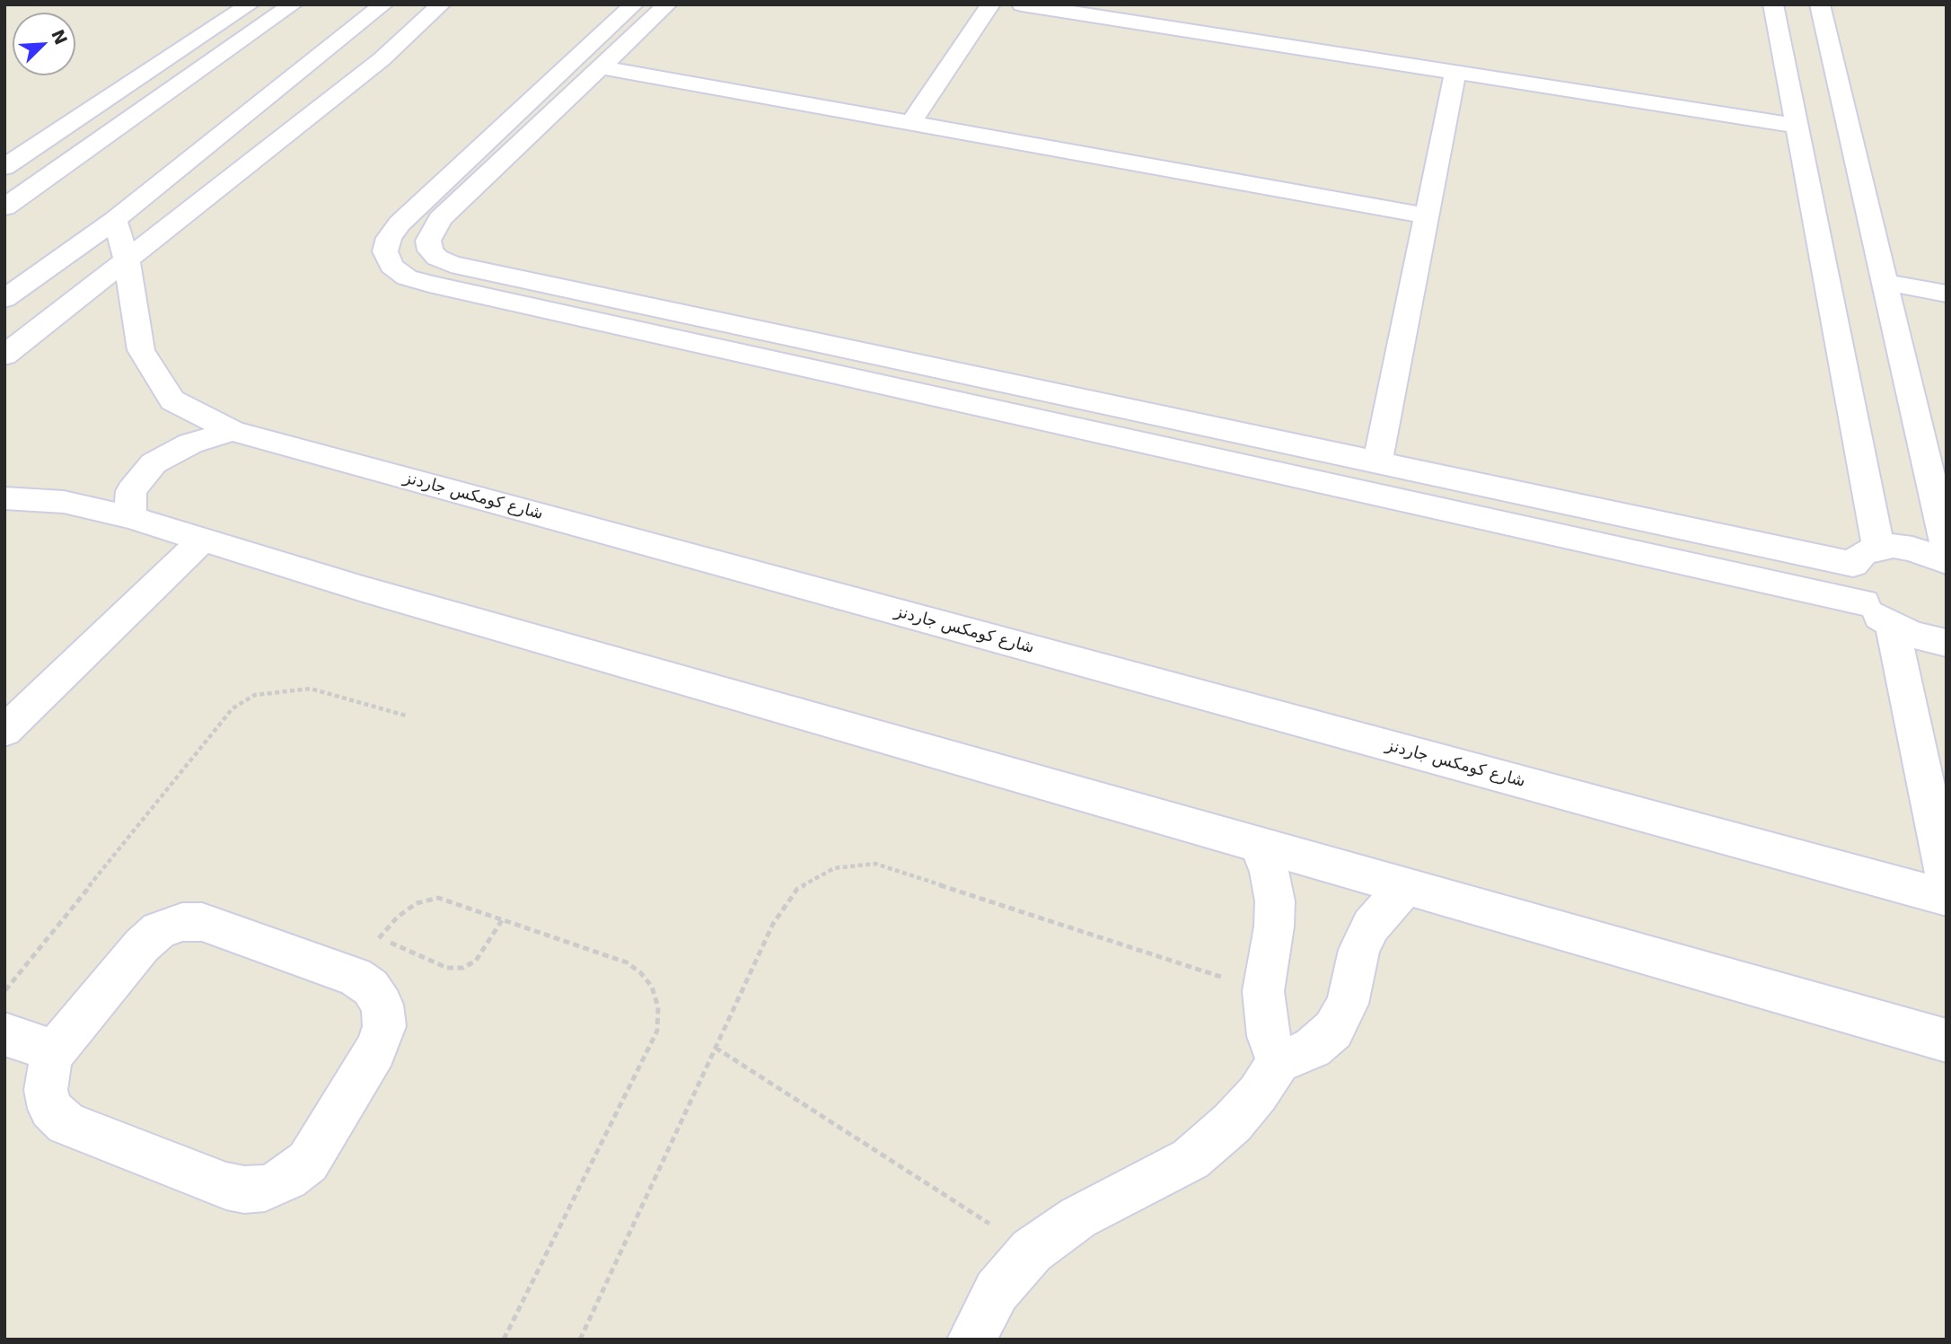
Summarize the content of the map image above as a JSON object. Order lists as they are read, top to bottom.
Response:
{
  "streets": {
    "street": ["شارع كومكس جاردنز"]
  },
  "north": "top right"
}
